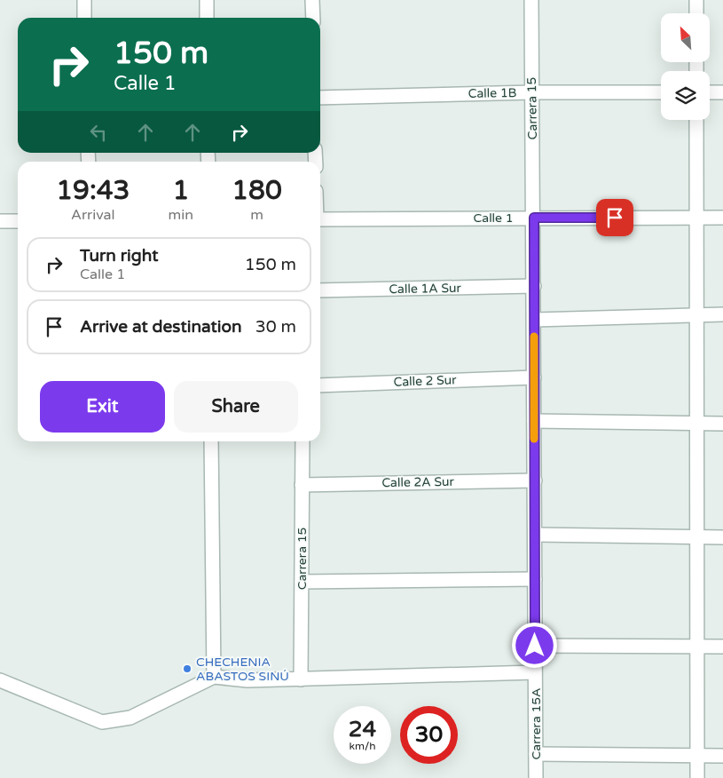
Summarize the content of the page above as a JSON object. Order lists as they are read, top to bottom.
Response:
{
  "streets": {
    "street": [
      "Calle 1B",
      "Carrera 15",
      "Calle 1",
      "Calle 1A Sur",
      "Calle 2 Sur",
      "Calle 2A Sur",
      "Carrera 15A"
    ]
  },
  "crossings": [
    ["Calle 1B", "Carrera 15"],
    ["Carrera 15", "Calle 1"],
    ["Carrera 15", "Calle 2A Sur"],
    ["Carrera 15", "Carrera 15A"],
    ["Calle 1", "Carrera 15A"],
    ["Calle 1A Sur", "Carrera 15A"],
    ["Calle 2 Sur", "Carrera 15A"],
    ["Calle 2A Sur", "Carrera 15A"]
  ],
  "places": ["CHECHENIA ABASTOS SINÚ"],
  "north": "top left",
  "page": {
    "turn": ["150 m", "Calle 1"],
    "eta": [
      "19:43",
      "Arrival",
      "1",
      "min",
      "180",
      "m"
    ],
    "list": [
      {
        "name": "Turn right",
        "note": "Calle 1",
        "value": "150 m"
      },
      {
        "name": "Arrive at destination",
        "value": "30 m"
      }
    ],
    "buttons": ["Exit", "Share"],
    "speed": "24 km/h",
    "limit": "30"
  }
}
